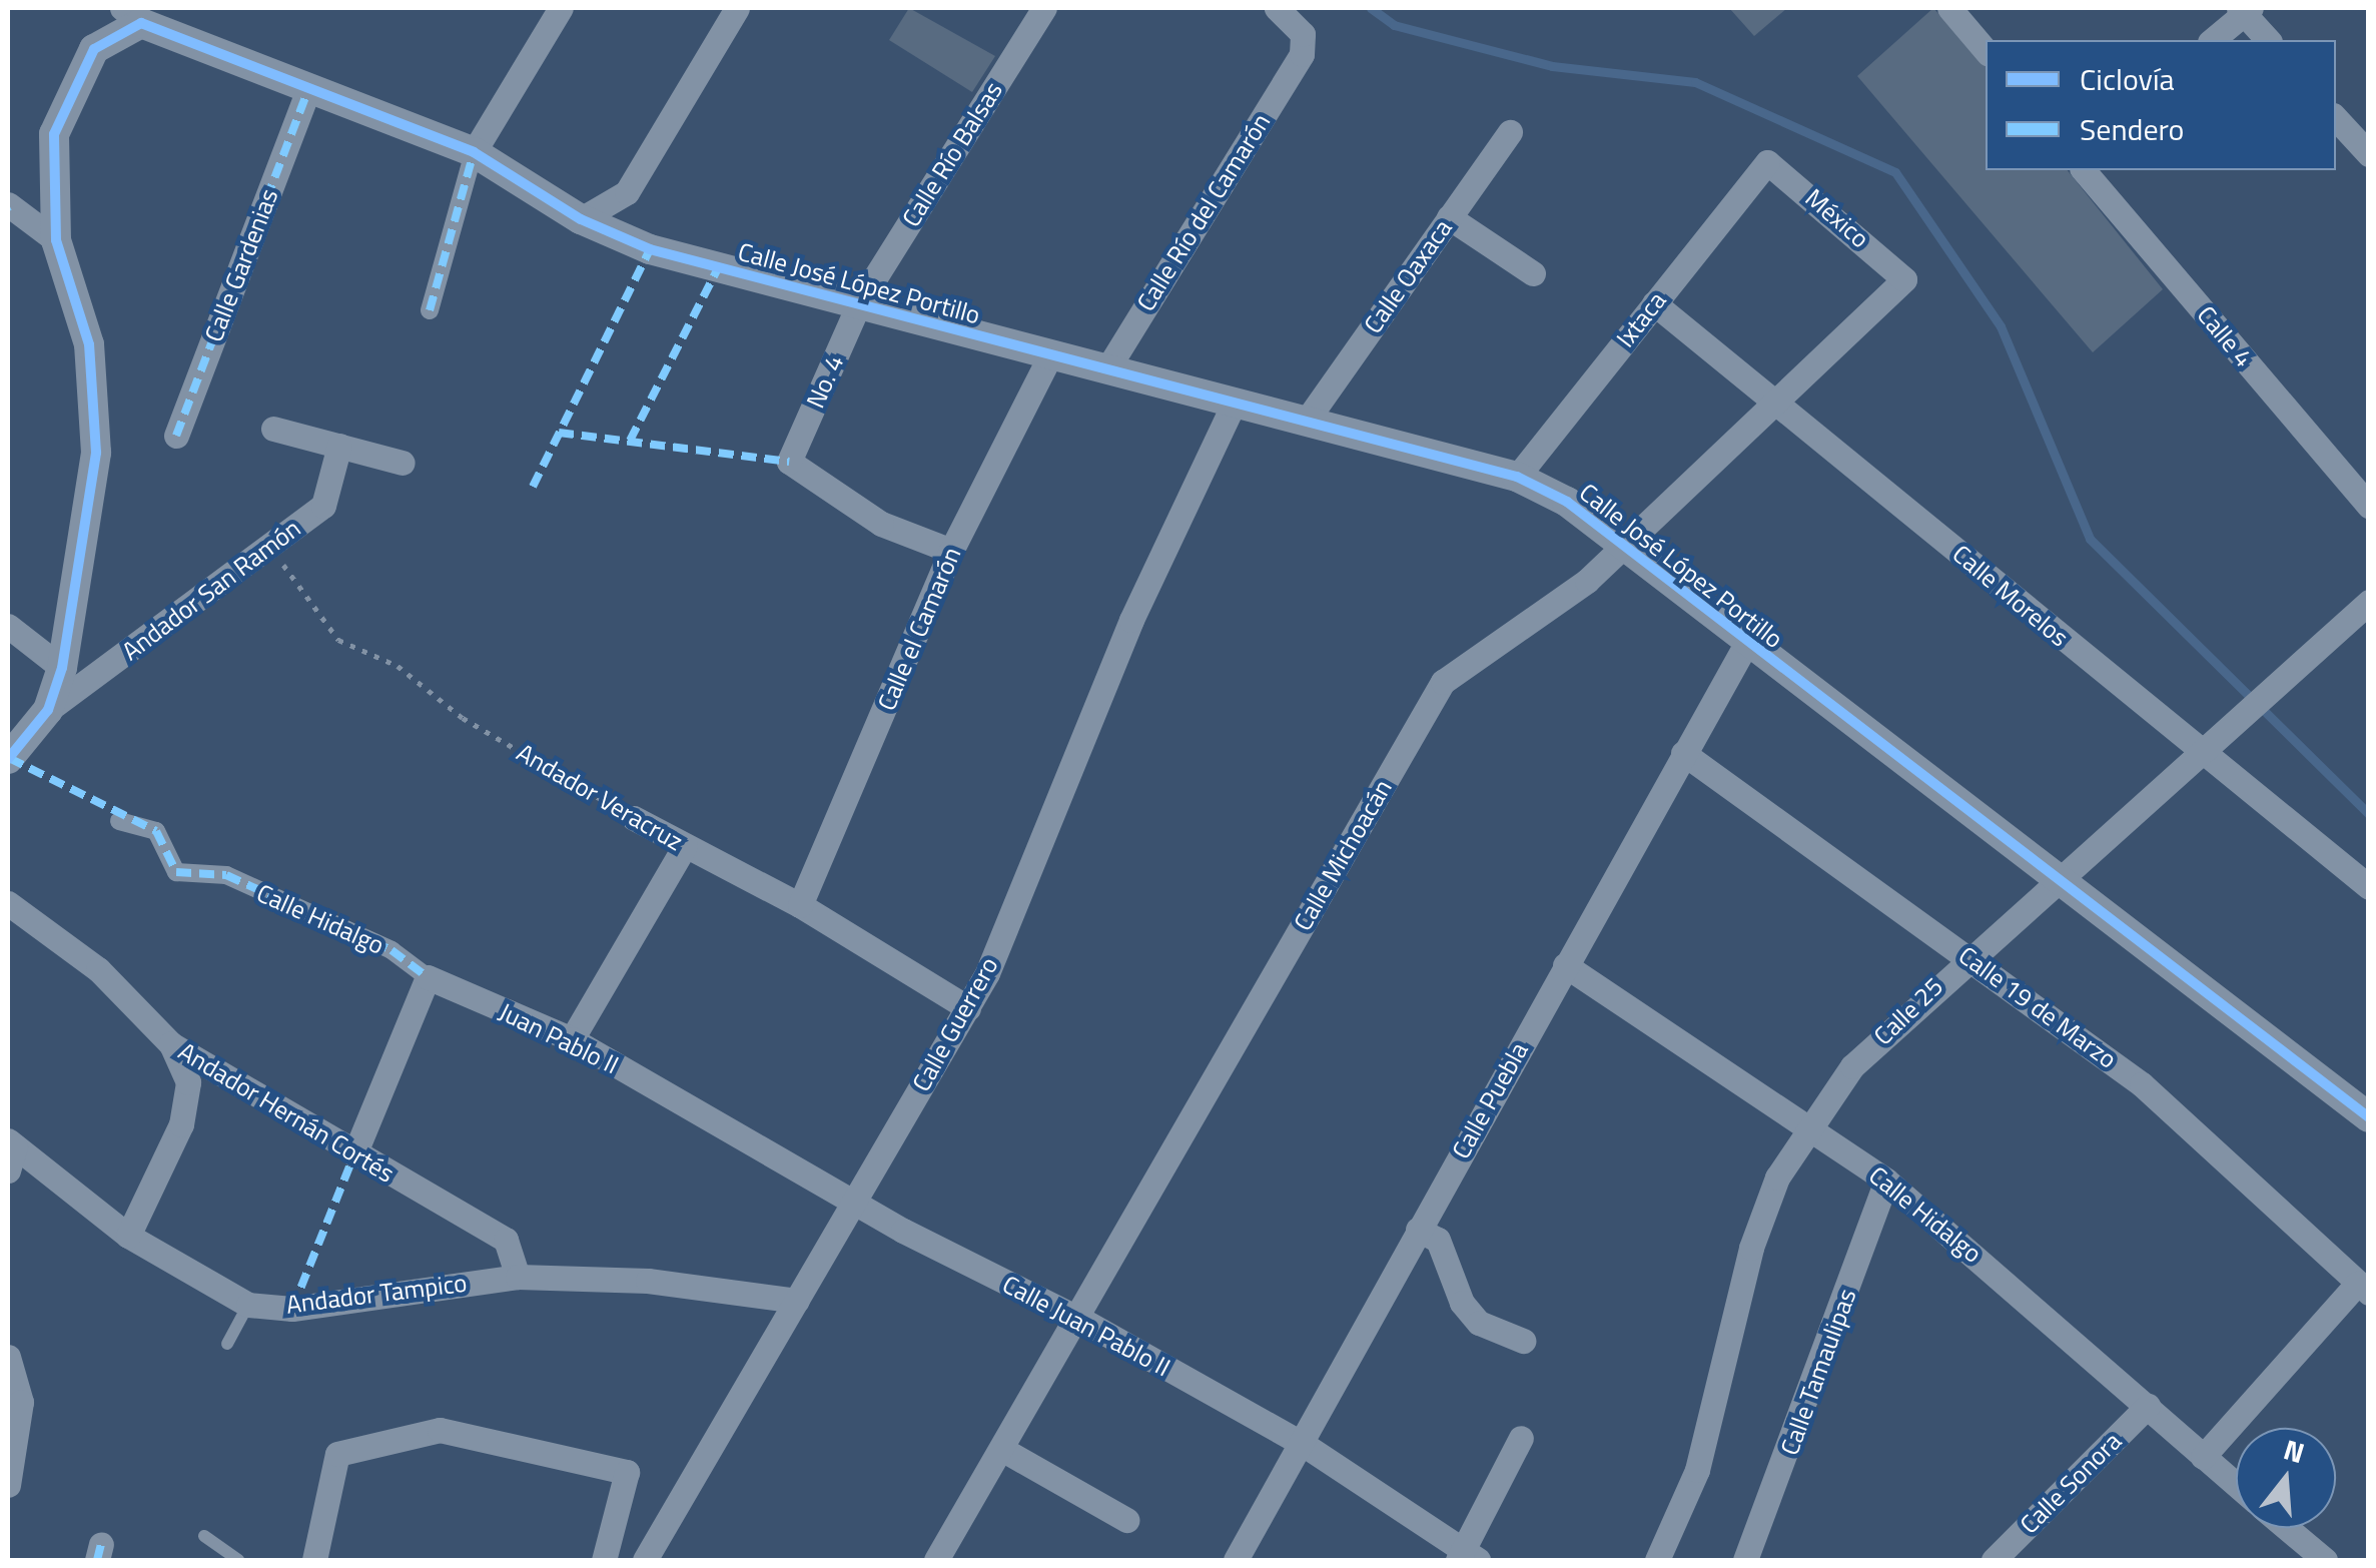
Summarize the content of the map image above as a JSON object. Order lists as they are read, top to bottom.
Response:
{
  "streets": {
    "street": [
      "Calle Río Balsas",
      "Calle Río del Camarón",
      "México",
      "Calle Gardenias",
      "Calle Oaxaca",
      "Calle José López Portillo",
      "Ixtaca",
      "Calle 4",
      "No. 4",
      "Andador San Ramón",
      "Calle Morelos",
      "Calle el Camarón",
      "Andador Veracruz",
      "Calle Michoacán",
      "Calle Hidalgo",
      "Calle 19 de Marzo",
      "Calle 25",
      "Calle Guerrero",
      "Juan Pablo II",
      "Calle Puebla",
      "Andador Hernán Cortés",
      "Andador Tampico",
      "Calle Juan Pablo II",
      "Calle Tamaulipas",
      "Calle Sonora"
    ]
  },
  "crossings": [
    ["Calle Río Balsas", "Calle José López Portillo"],
    ["Calle Río Balsas", "No. 4"],
    ["Calle Río del Camarón", "Calle José López Portillo"],
    ["México", "Ixtaca"],
    ["México", "Calle Michoacán"],
    ["Calle Gardenias", "Calle José López Portillo"],
    ["Calle Oaxaca", "Calle José López Portillo"],
    ["Calle José López Portillo", "Ixtaca"],
    ["Calle José López Portillo", "No. 4"],
    ["Calle José López Portillo", "Andador San Ramón"],
    ["Calle José López Portillo", "Calle el Camarón"],
    ["Calle José López Portillo", "Calle Michoacán"],
    ["Calle José López Portillo", "Calle 25"],
    ["Calle José López Portillo", "Calle Guerrero"],
    ["Calle José López Portillo", "Calle Puebla"],
    ["Ixtaca", "Calle Morelos"],
    ["No. 4", "Calle el Camarón"],
    ["Andador San Ramón", "Andador Veracruz"],
    ["Calle Morelos", "Calle Michoacán"],
    ["Calle Morelos", "Calle 25"],
    ["Calle el Camarón", "Andador Veracruz"],
    ["Andador Veracruz", "Calle Guerrero"],
    ["Calle Michoacán", "Calle Juan Pablo II"],
    ["Calle Hidalgo", "Calle 25"],
    ["Calle Hidalgo", "Juan Pablo II"],
    ["Calle Hidalgo", "Calle Puebla"],
    ["Calle Hidalgo", "Calle Tamaulipas"],
    ["Calle Hidalgo", "Calle Sonora"],
    ["Calle 19 de Marzo", "Calle 25"],
    ["Calle 19 de Marzo", "Calle Puebla"],
    ["Calle Guerrero", "Andador Tampico"],
    ["Calle Guerrero", "Calle Juan Pablo II"],
    ["Juan Pablo II", "Calle Juan Pablo II"],
    ["Calle Puebla", "Calle Juan Pablo II"],
    ["Andador Hernán Cortés", "Andador Tampico"]
  ],
  "legend": ["Ciclovía", "Sendero"],
  "north": "top"
}
